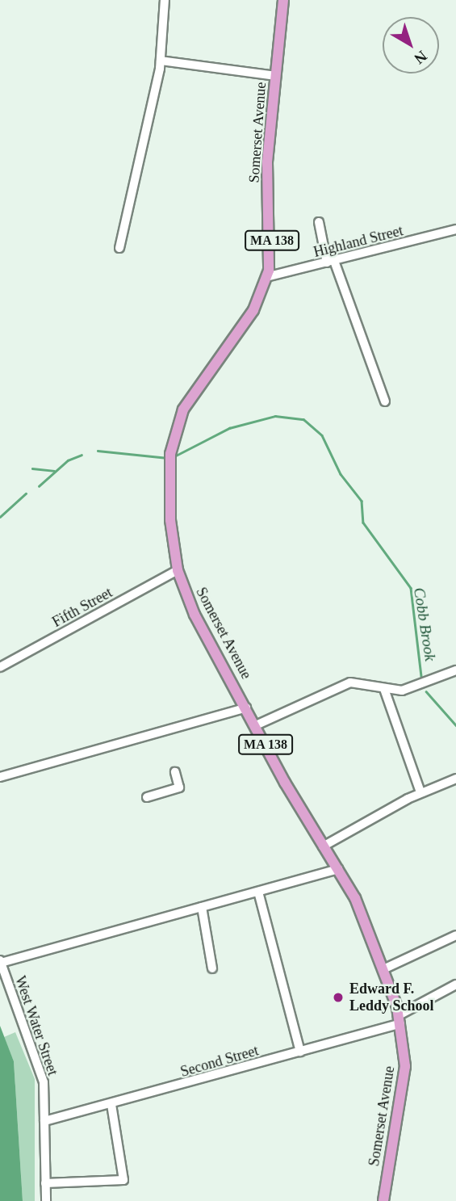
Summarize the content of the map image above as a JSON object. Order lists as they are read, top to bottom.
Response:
{
  "streets": {
    "main road": ["Somerset Avenue", "MA 138"],
    "street": [
      "Highland Street",
      "Fifth Street",
      "West Water Street",
      "Second Street"
    ]
  },
  "crossings": [
    ["Somerset Avenue", "Highland Street"],
    ["Somerset Avenue", "Fifth Street"],
    ["Somerset Avenue", "Second Street"],
    ["West Water Street", "Second Street"]
  ],
  "water": ["Cobb Brook"],
  "places": ["Edward F. Leddy School"],
  "north": "bottom right"
}
